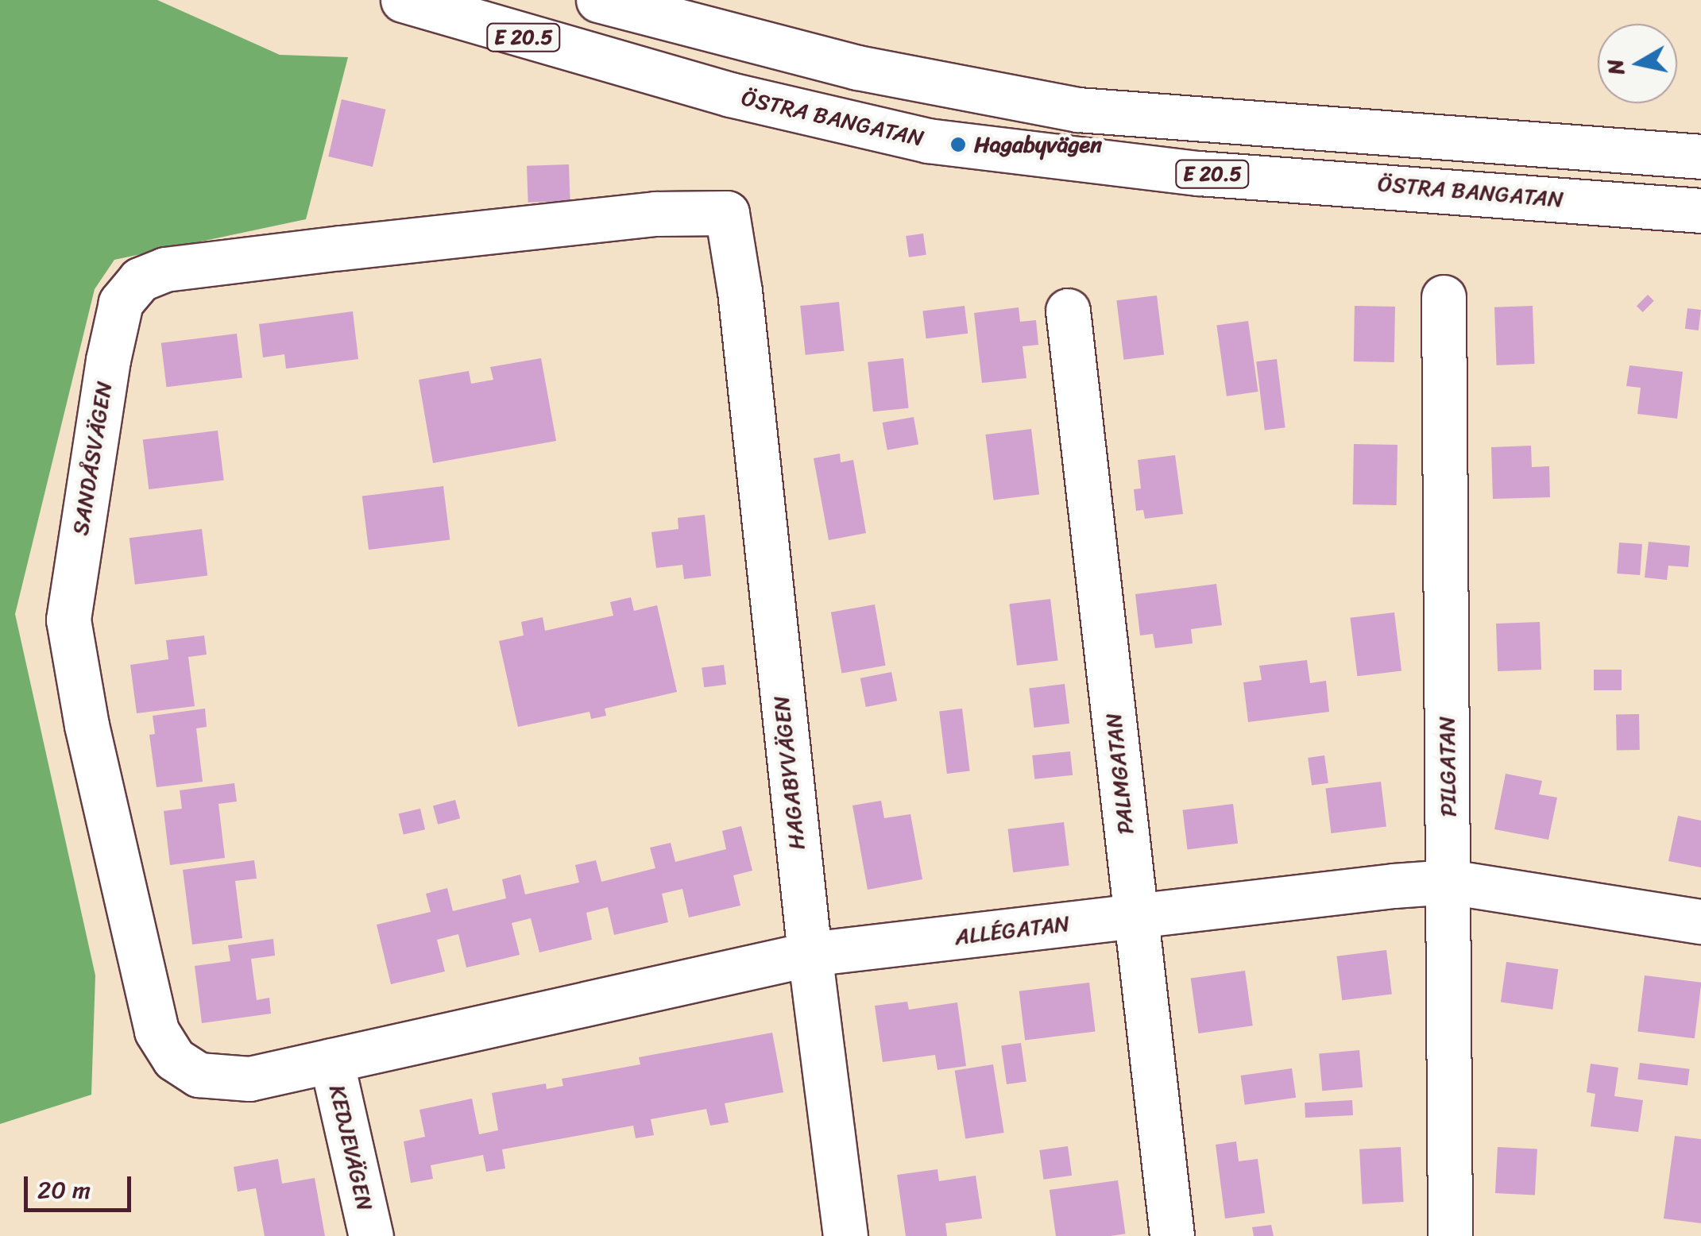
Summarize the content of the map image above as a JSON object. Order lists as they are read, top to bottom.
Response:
{
  "streets": {
    "street": [
      "E 20.5",
      "ÖSTRA BANGATAN",
      "SANDÅSVÄGEN",
      "PILGATAN",
      "HAGABYVÄGEN",
      "PALMGATAN",
      "ALLÉGATAN",
      "KEDJEVÄGEN"
    ]
  },
  "crossings": [
    ["SANDÅSVÄGEN", "HAGABYVÄGEN"],
    ["SANDÅSVÄGEN", "ALLÉGATAN"],
    ["SANDÅSVÄGEN", "KEDJEVÄGEN"],
    ["PILGATAN", "ALLÉGATAN"],
    ["HAGABYVÄGEN", "ALLÉGATAN"],
    ["PALMGATAN", "ALLÉGATAN"],
    ["ALLÉGATAN", "KEDJEVÄGEN"]
  ],
  "places": ["Hagabyvägen"],
  "scale_bar": "20 m",
  "north": "left"
}
